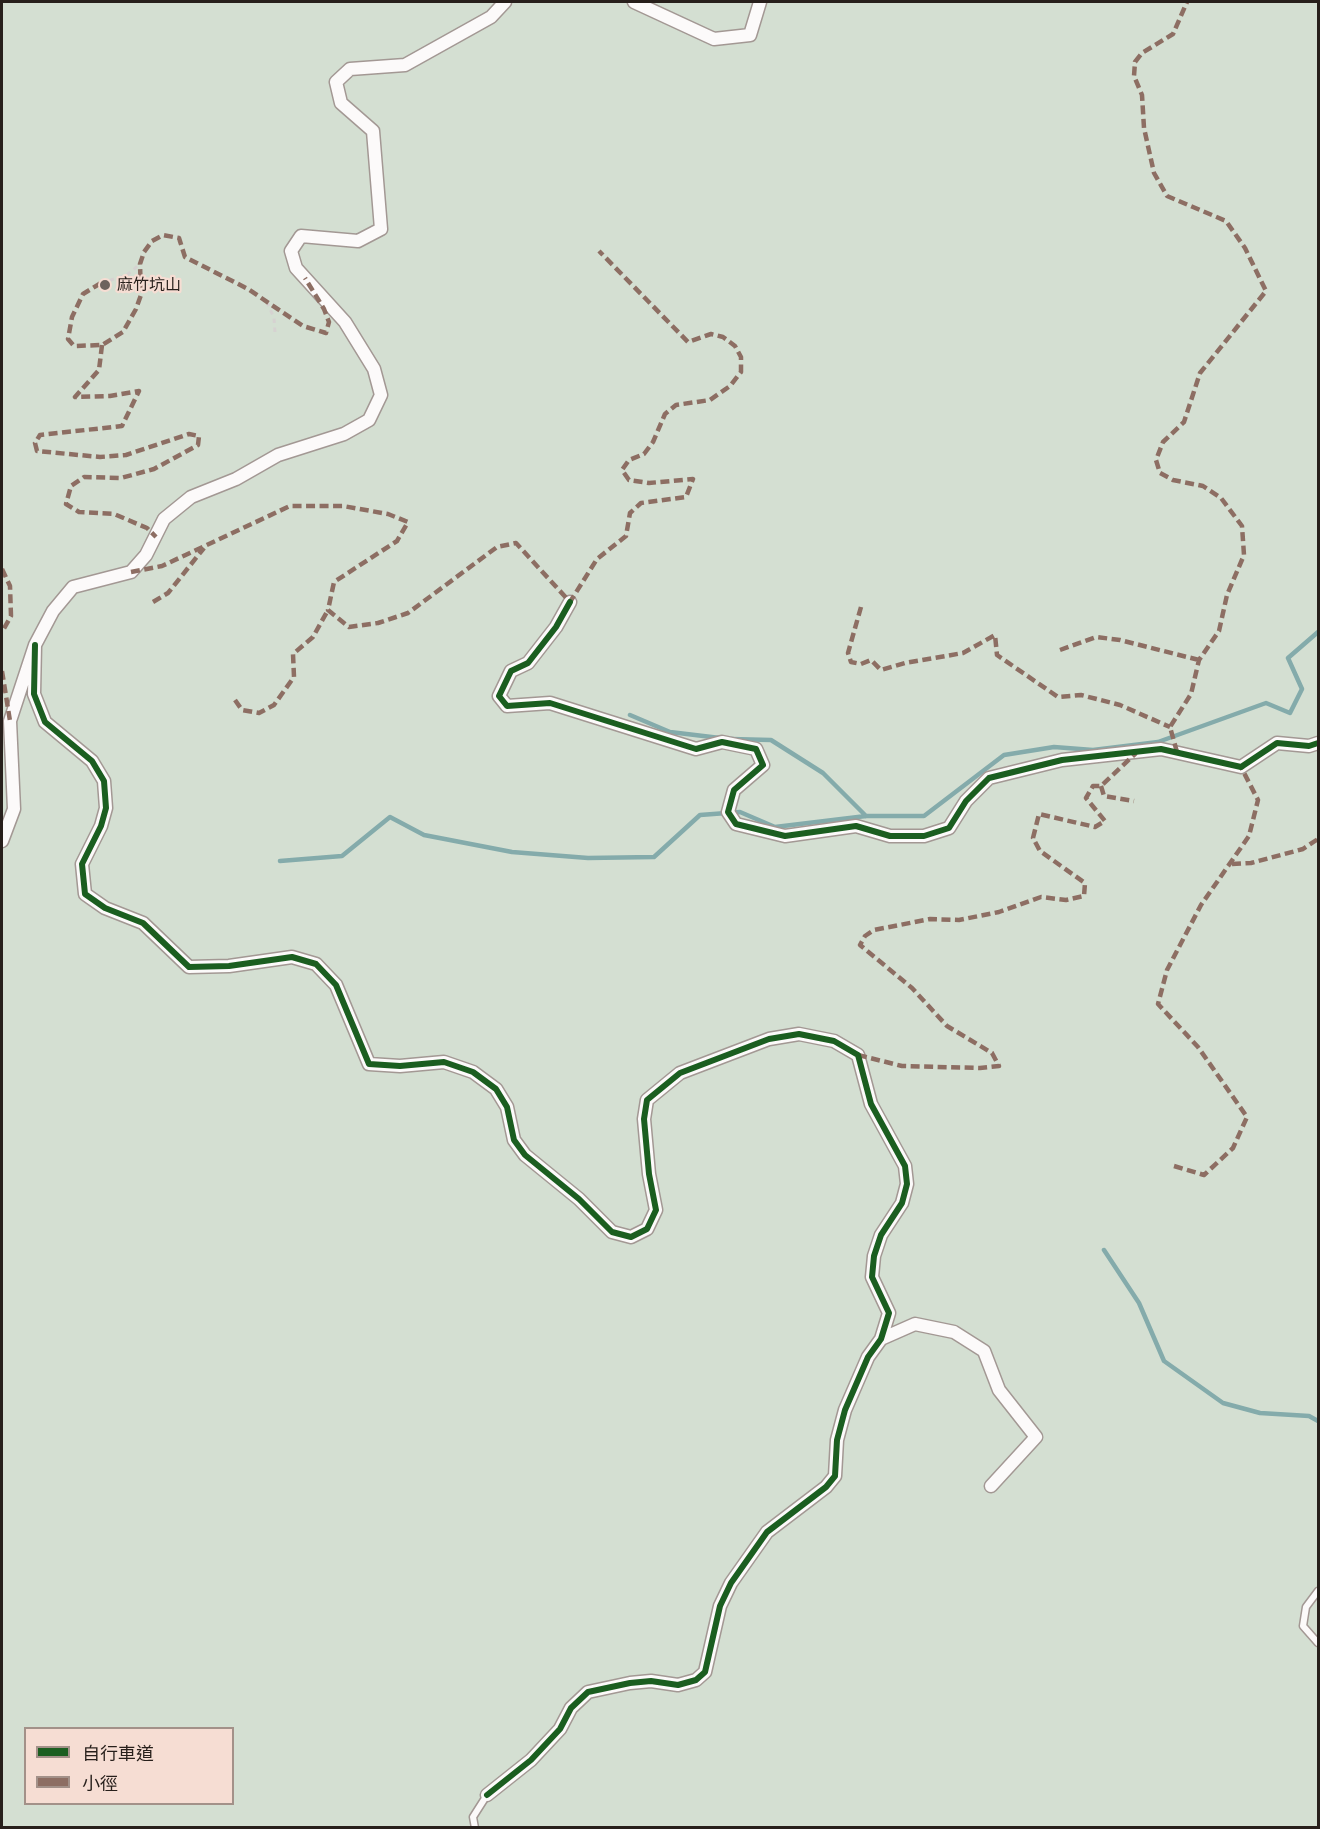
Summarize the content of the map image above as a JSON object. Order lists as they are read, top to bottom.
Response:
{
  "places": ["麻竹坑山"],
  "legend": ["自行車道", "小徑"]
}
